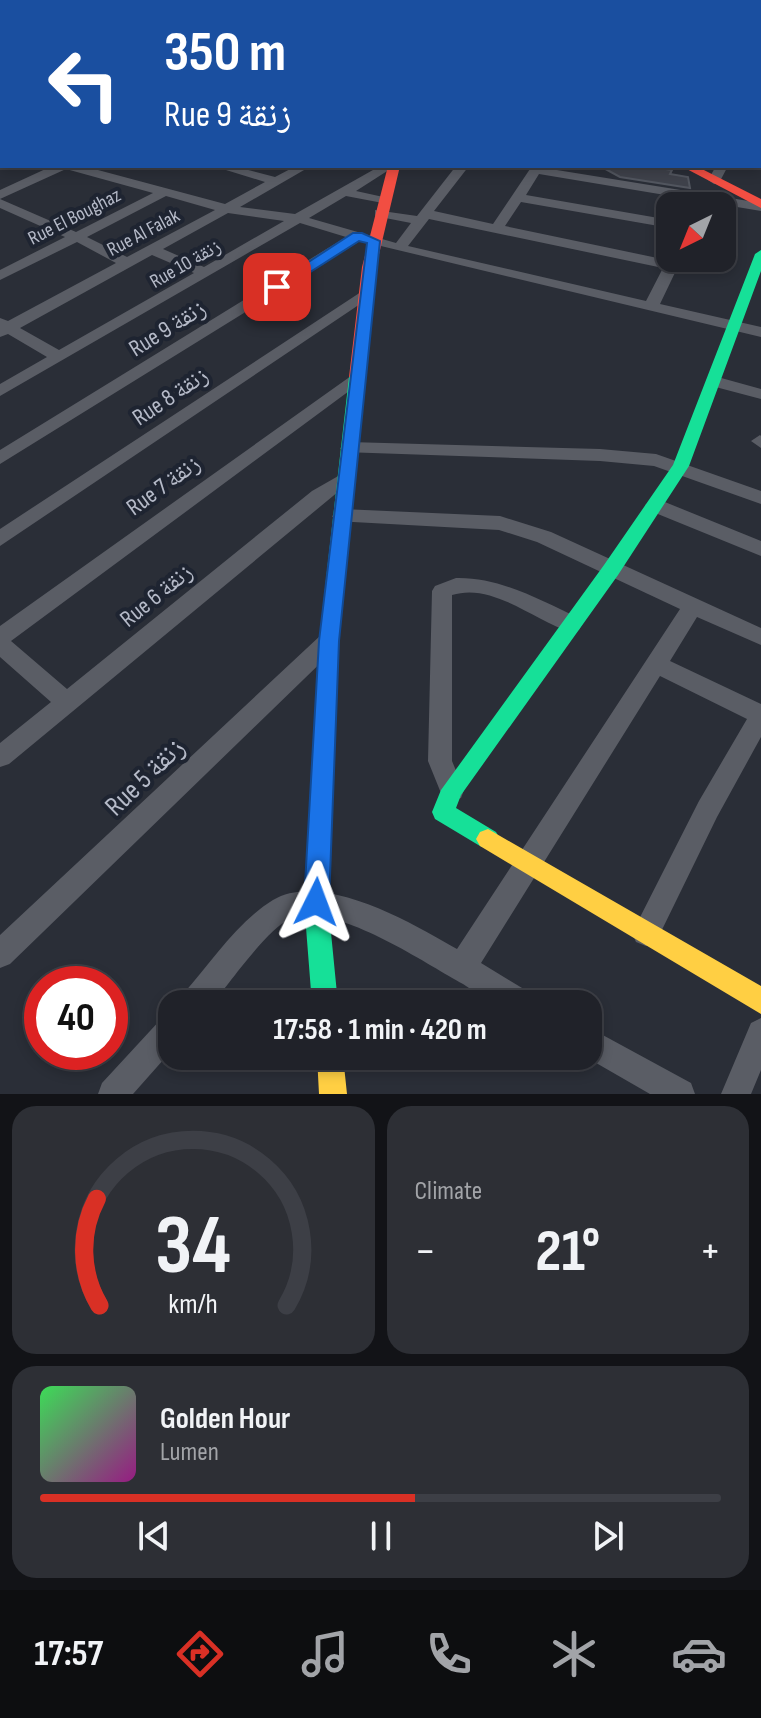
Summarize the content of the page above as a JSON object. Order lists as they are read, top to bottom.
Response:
{
  "streets": {
    "street": [
      "Rue El Boughaz",
      "Rue Al Falak",
      "Rue 10 زنقة",
      "Rue 9 زنقة",
      "Rue 8 زنقة",
      "Rue 7 زنقة",
      "Rue 6 زنقة",
      "Rue 5 زنقة"
    ]
  },
  "north": "bottom left",
  "page": {
    "turn": ["350 m", "Rue 9 زنقة"],
    "limit": "40",
    "trip": "17:58 · 1 min · 420 m",
    "tile": "Climate",
    "heat": ["−", "21°", "+"],
    "song": ["Golden Hour", "Lumen"],
    "tabs": "17:57",
    "gauge": ["34", "km/h"]
  }
}
